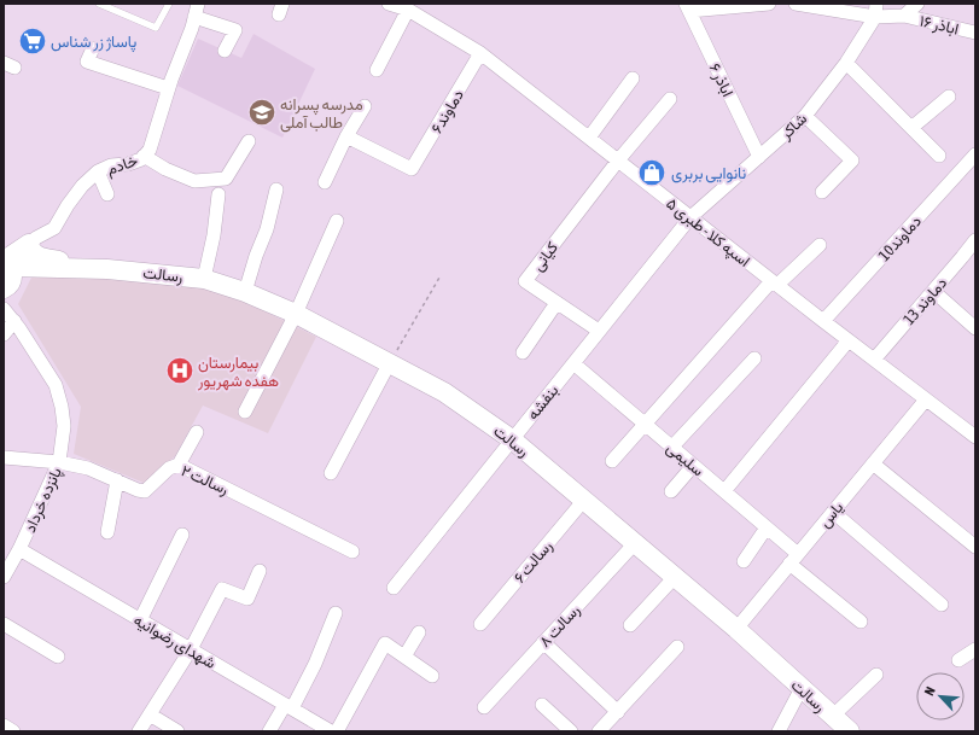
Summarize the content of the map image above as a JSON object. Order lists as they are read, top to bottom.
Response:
{
  "streets": {
    "main road": ["خادم", "رسالت"],
    "street": [
      "اباذر ۱۶",
      "اباذر ۶",
      "دماوند۶",
      "شاکر",
      "اسپه کلا - طبری ۵",
      "دماوند10",
      "کیانی",
      "دماوند 13",
      "بنفشه",
      "سلیمی",
      "رسالت ۲",
      "پانزده خرداد",
      "یاس",
      "رسالت ۶",
      "رسالت ۸",
      "شهدای رضوانیه"
    ]
  },
  "crossings": [
    ["اباذر ۱۶", "شاکر"],
    ["اباذر ۶", "شاکر"],
    ["دماوند۶", "اسپه کلا - طبری ۵"],
    ["شاکر", "اسپه کلا - طبری ۵"],
    ["شاکر", "بنفشه"],
    ["خادم", "رسالت"],
    ["اسپه کلا - طبری ۵", "دماوند10"],
    ["اسپه کلا - طبری ۵", "کیانی"],
    ["اسپه کلا - طبری ۵", "دماوند 13"],
    ["اسپه کلا - طبری ۵", "بنفشه"],
    ["اسپه کلا - طبری ۵", "یاس"],
    ["کیانی", "بنفشه"],
    ["رسالت", "بنفشه"],
    ["رسالت", "یاس"],
    ["رسالت", "رسالت ۶"],
    ["رسالت", "رسالت ۸"],
    ["بنفشه", "سلیمی"],
    ["سلیمی", "یاس"],
    ["رسالت ۲", "پانزده خرداد"],
    ["پانزده خرداد", "شهدای رضوانیه"]
  ],
  "places": {
    "supermarket": ["پاساژ زر شناس"],
    "school or university": ["مدرسه پسرانه طالب آملی"],
    "shop": ["نانوایی بربری"],
    "hospital": ["بیمارستان هفده شهریور"]
  },
  "north": "top left"
}
